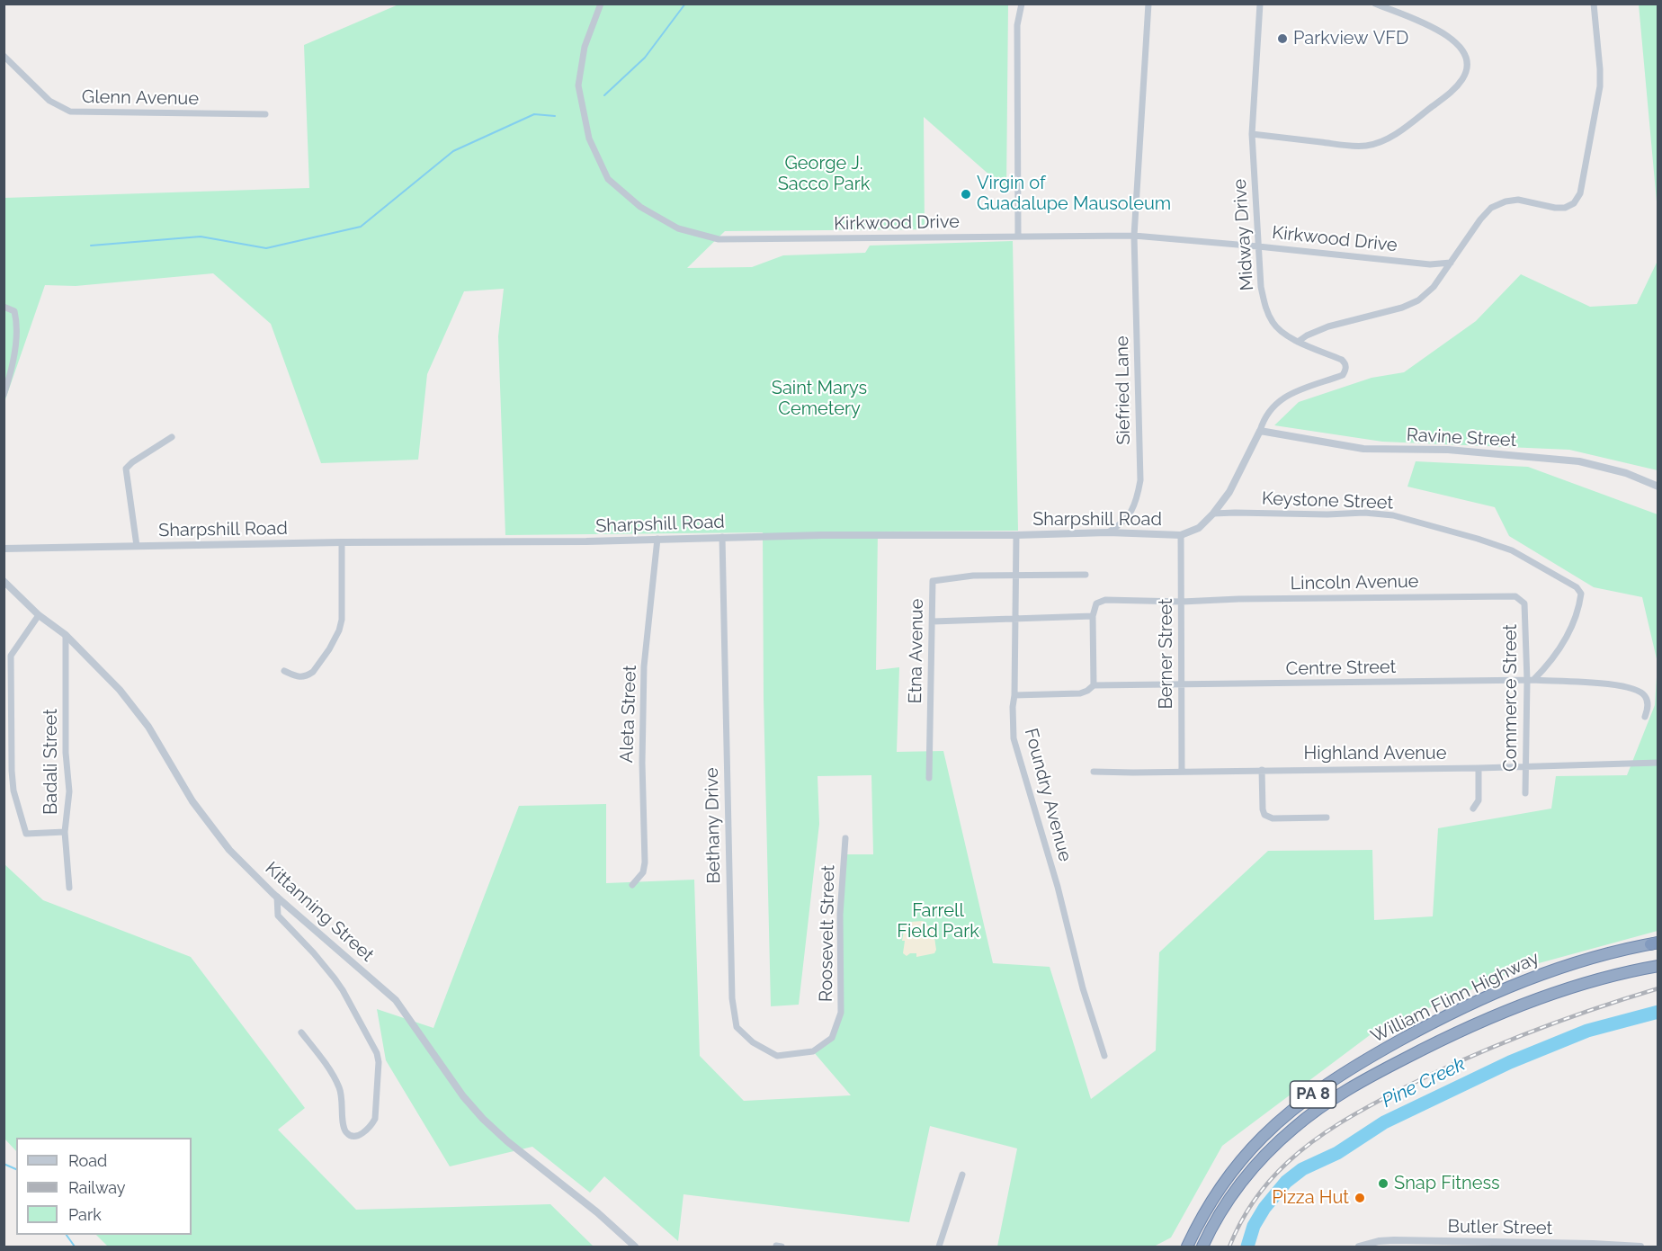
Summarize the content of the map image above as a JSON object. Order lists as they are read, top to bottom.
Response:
{
  "streets": {
    "highway": ["William Flinn Highway", "PA 8"],
    "street": [
      "Glenn Avenue",
      "Kirkwood Drive",
      "Midway Drive",
      "Siefried Lane",
      "Ravine Street",
      "Keystone Street",
      "Sharpshill Road",
      "Lincoln Avenue",
      "Etna Avenue",
      "Berner Street",
      "Centre Street",
      "Commerce Street",
      "Aleta Street",
      "Highland Avenue",
      "Badali Street",
      "Foundry Avenue",
      "Bethany Drive",
      "Kittanning Street",
      "Roosevelt Street",
      "Butler Street"
    ]
  },
  "crossings": [
    ["Kirkwood Drive", "Midway Drive"],
    ["Kirkwood Drive", "Siefried Lane"],
    ["Midway Drive", "Ravine Street"],
    ["Midway Drive", "Sharpshill Road"],
    ["Siefried Lane", "Sharpshill Road"],
    ["Ravine Street", "Sharpshill Road"],
    ["Keystone Street", "Sharpshill Road"],
    ["Keystone Street", "Centre Street"],
    ["Keystone Street", "Commerce Street"],
    ["Sharpshill Road", "Berner Street"],
    ["Sharpshill Road", "Aleta Street"],
    ["Sharpshill Road", "Foundry Avenue"],
    ["Sharpshill Road", "Bethany Drive"],
    ["Lincoln Avenue", "Berner Street"],
    ["Lincoln Avenue", "Commerce Street"],
    ["Etna Avenue", "Foundry Avenue"],
    ["Berner Street", "Centre Street"],
    ["Berner Street", "Highland Avenue"],
    ["Centre Street", "Commerce Street"],
    ["Centre Street", "Foundry Avenue"],
    ["Commerce Street", "Highland Avenue"],
    ["Badali Street", "Kittanning Street"],
    ["Bethany Drive", "Roosevelt Street"]
  ],
  "water": ["Pine Creek"],
  "parks": ["George J. Sacco Park", "Saint Marys Cemetery", "Farrell Field Park"],
  "places": [
    "Parkview VFD",
    "Virgin of Guadalupe Mausoleum",
    "Snap Fitness",
    "Pizza Hut"
  ],
  "legend": ["Road", "Railway", "Park"]
}
